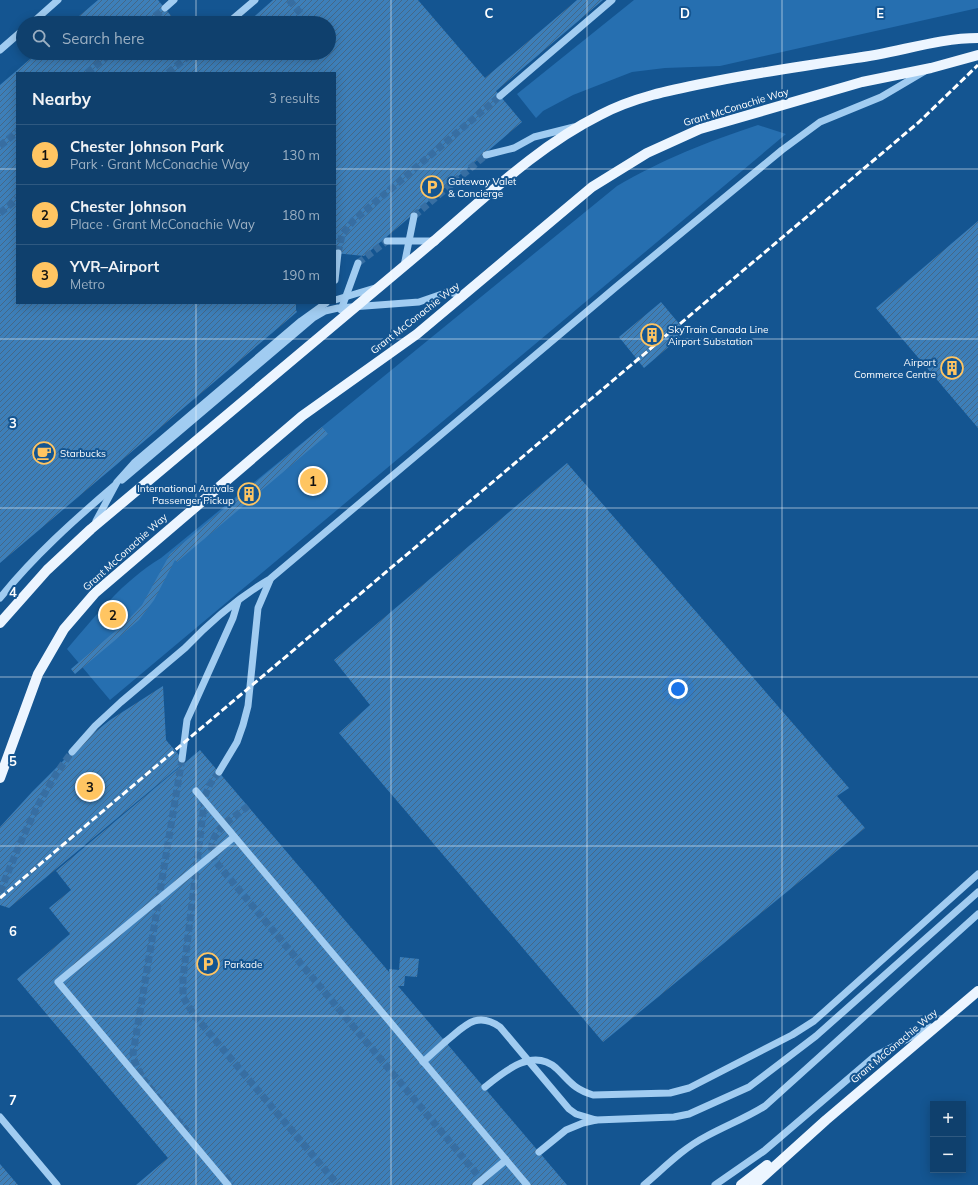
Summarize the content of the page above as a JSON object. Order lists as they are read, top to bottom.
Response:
{
  "streets": {
    "main road": ["Grant McConachie Way"]
  },
  "places": {
    "parking": ["Gateway Valet & Concierge", "Parkade"],
    "building": ["SkyTrain Canada Line Airport Substation", "Airport Commerce Centre", "International Arrivals Passenger Pickup"],
    "cafe": ["Starbucks"]
  },
  "page": {
    "search": "Search here",
    "heading": ["Nearby", "3 results"],
    "list": [
      {
        "mark": "1",
        "name": "Chester Johnson Park",
        "note": "Park · Grant McConachie Way",
        "value": "130 m"
      },
      {
        "mark": "2",
        "name": "Chester Johnson",
        "note": "Place · Grant McConachie Way",
        "value": "180 m"
      },
      {
        "mark": "3",
        "name": "YVR–Airport",
        "note": "Metro",
        "value": "190 m"
      }
    ],
    "pins": ["1", "2", "3"],
    "map_buttons": ["+", "−"]
  },
  "grid": {
    "columns": ["C", "D", "E"],
    "rows": [
      "3",
      "4",
      "5",
      "6",
      "7"
    ]
  }
}
